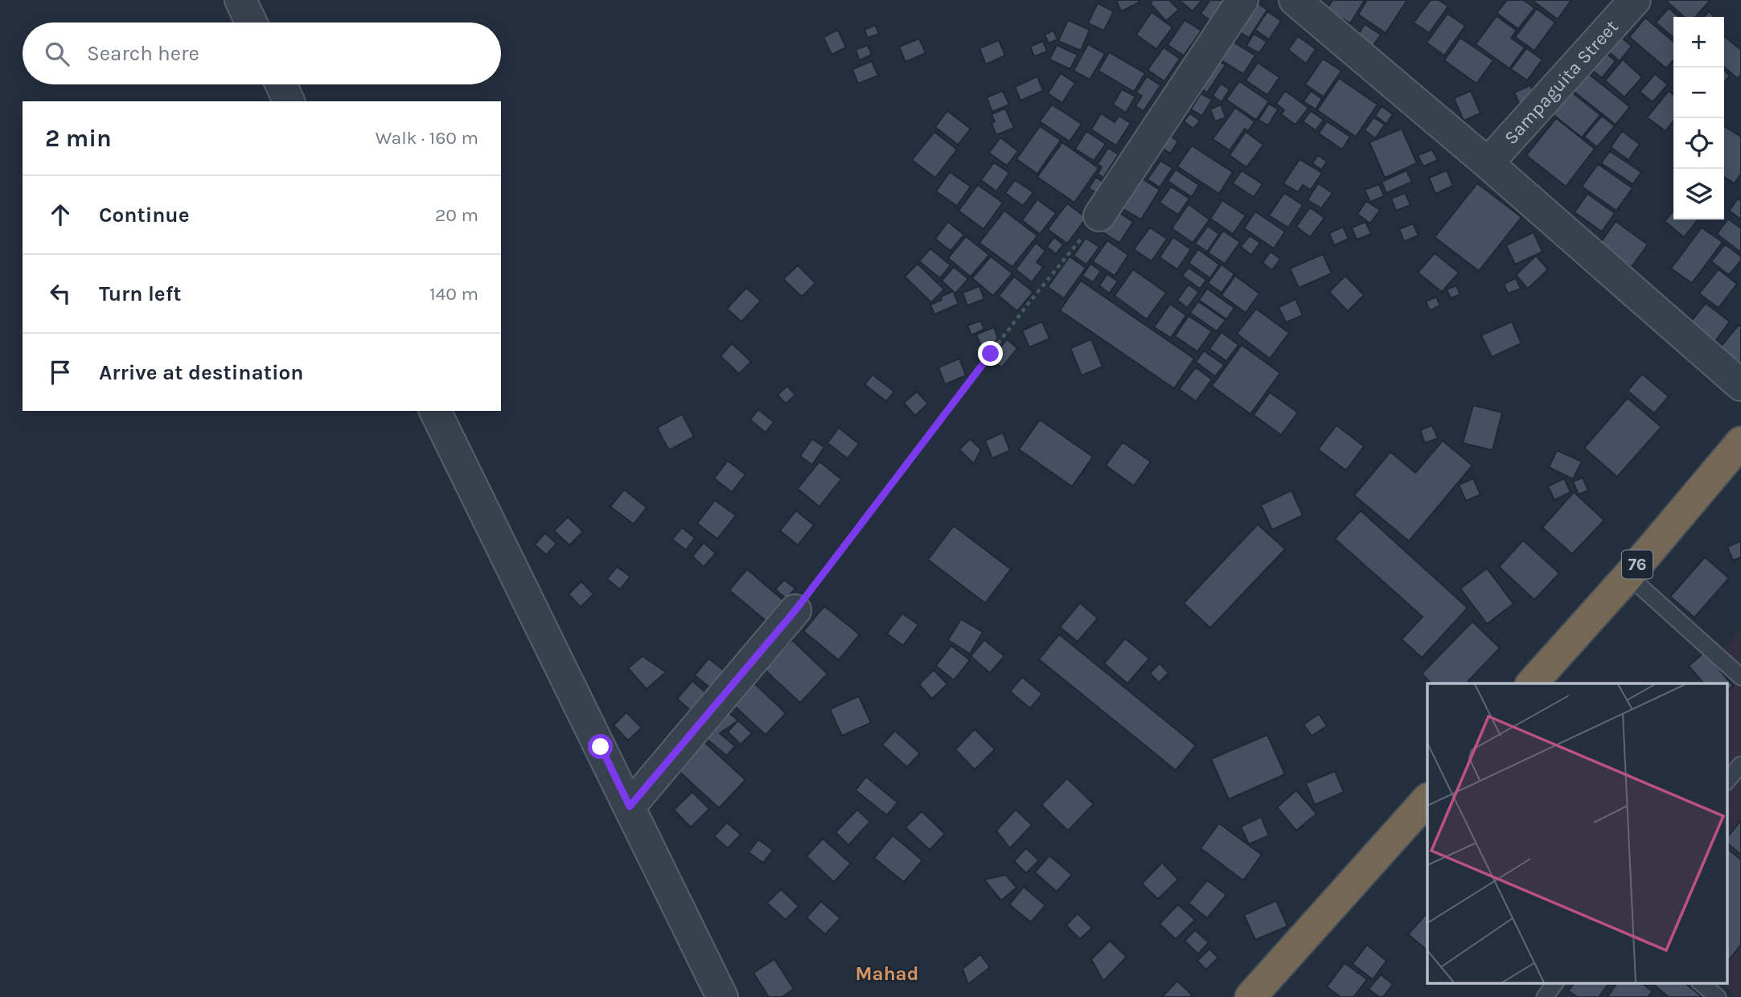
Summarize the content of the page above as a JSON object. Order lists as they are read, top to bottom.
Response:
{
  "streets": {
    "highway": ["76"],
    "street": ["Sampaguita Street"]
  },
  "districts": ["Mahad"],
  "page": {
    "map_buttons": ["+", "−"],
    "search": "Search here",
    "heading": ["2 min", "Walk · 160 m"],
    "list": [
      ["Continue", "20 m"],
      ["Turn left", "140 m"],
      "Arrive at destination"
    ]
  }
}
